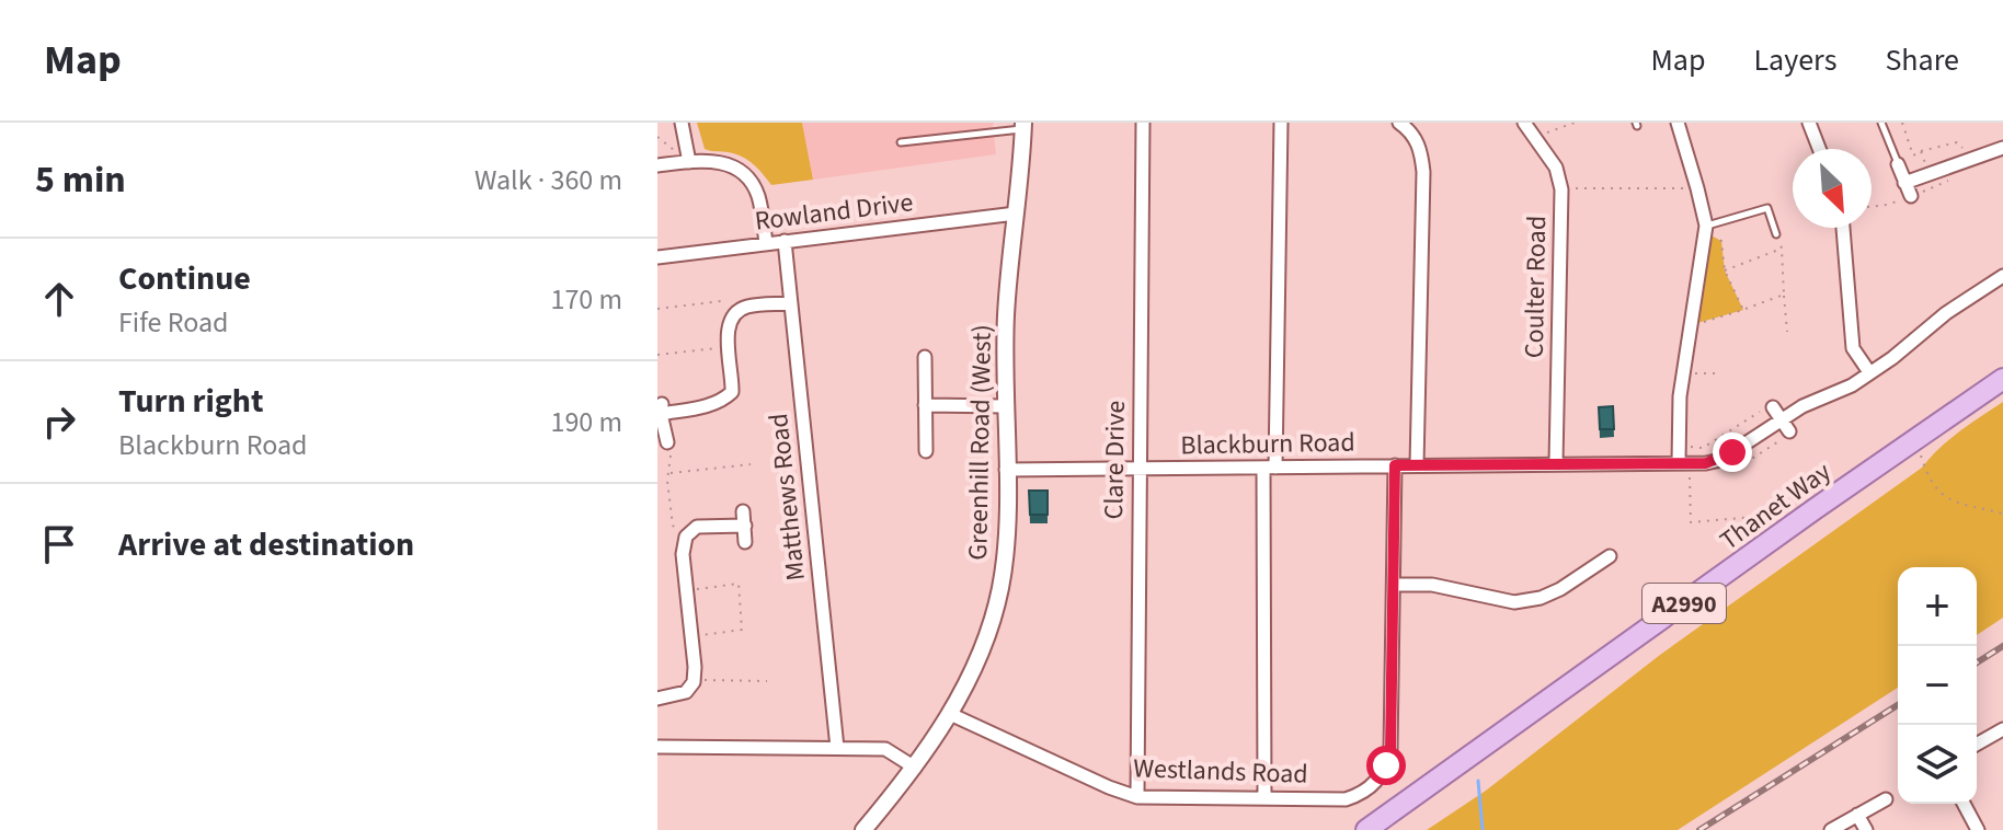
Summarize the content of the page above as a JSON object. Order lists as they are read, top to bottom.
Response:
{
  "streets": {
    "main road": ["Thanet Way", "A2990"],
    "street": [
      "Rowland Drive",
      "Coulter Road",
      "Greenhill Road (West)",
      "Blackburn Road",
      "Clare Drive",
      "Matthews Road",
      "Westlands Road"
    ]
  },
  "crossings": [
    ["Rowland Drive", "Greenhill Road (West)"],
    ["Rowland Drive", "Matthews Road"],
    ["Coulter Road", "Blackburn Road"],
    ["Greenhill Road (West)", "Blackburn Road"],
    ["Greenhill Road (West)", "Westlands Road"],
    ["Blackburn Road", "Clare Drive"],
    ["Clare Drive", "Westlands Road"]
  ],
  "north": "bottom right",
  "page": {
    "header": "Map",
    "nav": ["Map", "Layers", "Share"],
    "heading": ["5 min", "Walk · 360 m"],
    "list": [
      ["Continue", "Fife Road", "170 m"],
      ["Turn right", "Blackburn Road", "190 m"],
      "Arrive at destination"
    ],
    "map_buttons": ["+", "−"]
  }
}
